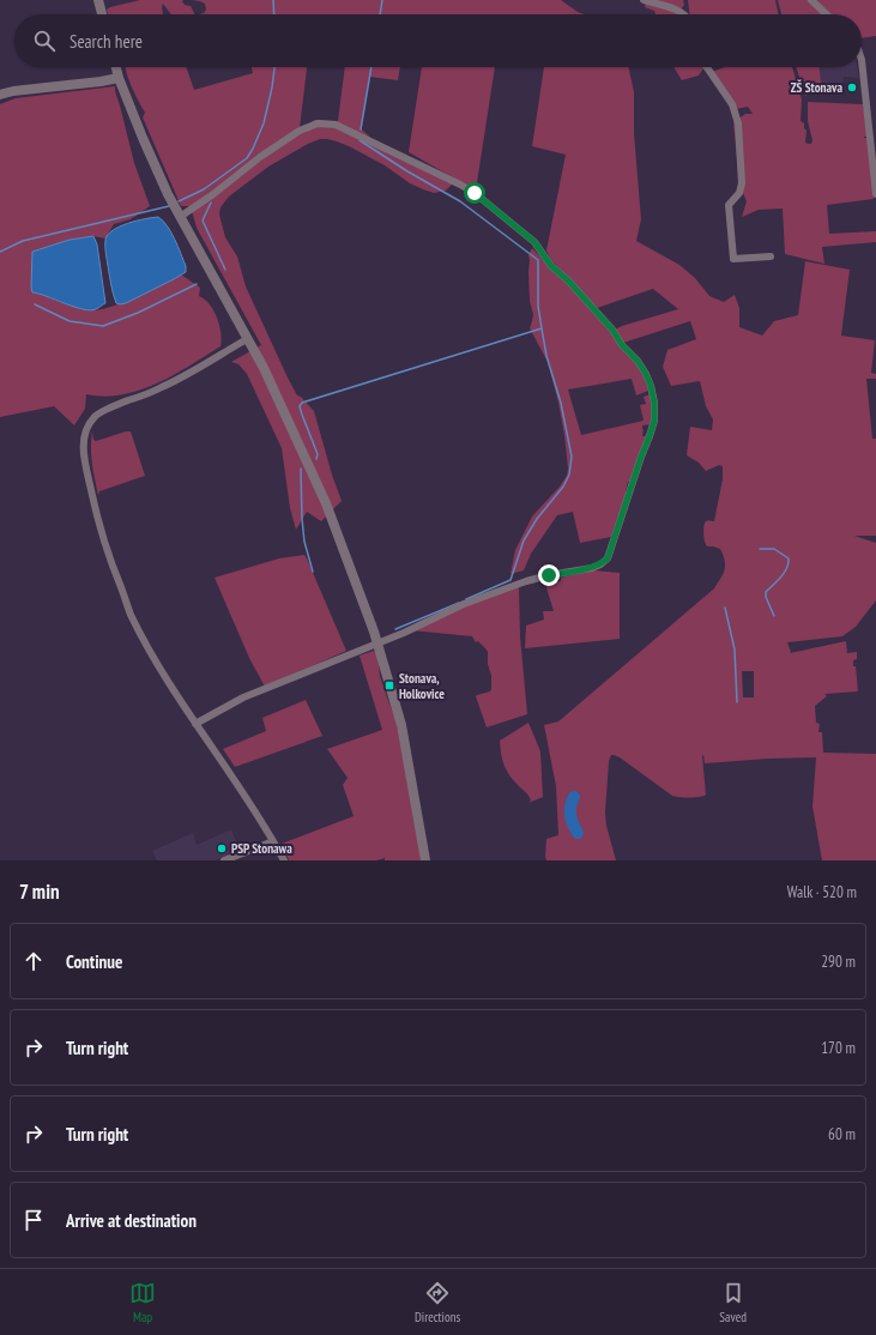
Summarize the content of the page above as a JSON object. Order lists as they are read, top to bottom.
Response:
{
  "places": {
    "other": ["ZŠ Stonava", "PSP Stonawa"],
    "transit": ["Stonava, Holkovice"]
  },
  "page": {
    "search": "Search here",
    "heading": ["7 min", "Walk · 520 m"],
    "list": [
      ["Continue", "290 m"],
      ["Turn right", "170 m"],
      ["Turn right", "60 m"],
      "Arrive at destination"
    ],
    "nav": ["Map", "Directions", "Saved"]
  }
}
